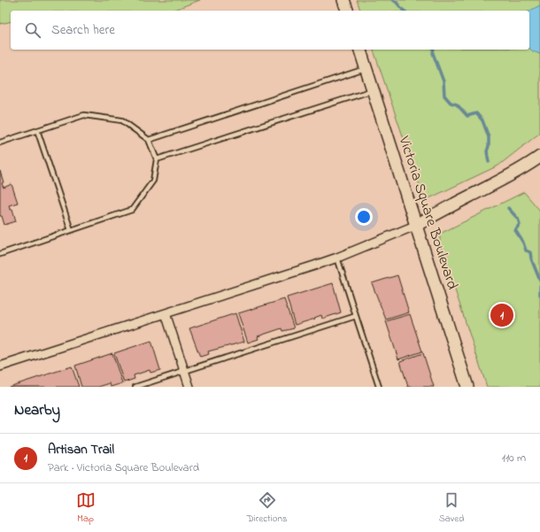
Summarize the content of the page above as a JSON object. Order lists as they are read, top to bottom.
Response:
{
  "streets": {
    "street": ["Victoria Square Boulevard"]
  },
  "page": {
    "search": "Search here",
    "pins": "1",
    "heading": "Nearby",
    "list": [
      {
        "mark": "1",
        "name": "Artisan Trail",
        "note": "Park · Victoria Square Boulevard",
        "value": "110 m"
      }
    ],
    "nav": ["Map", "Directions", "Saved"]
  }
}
